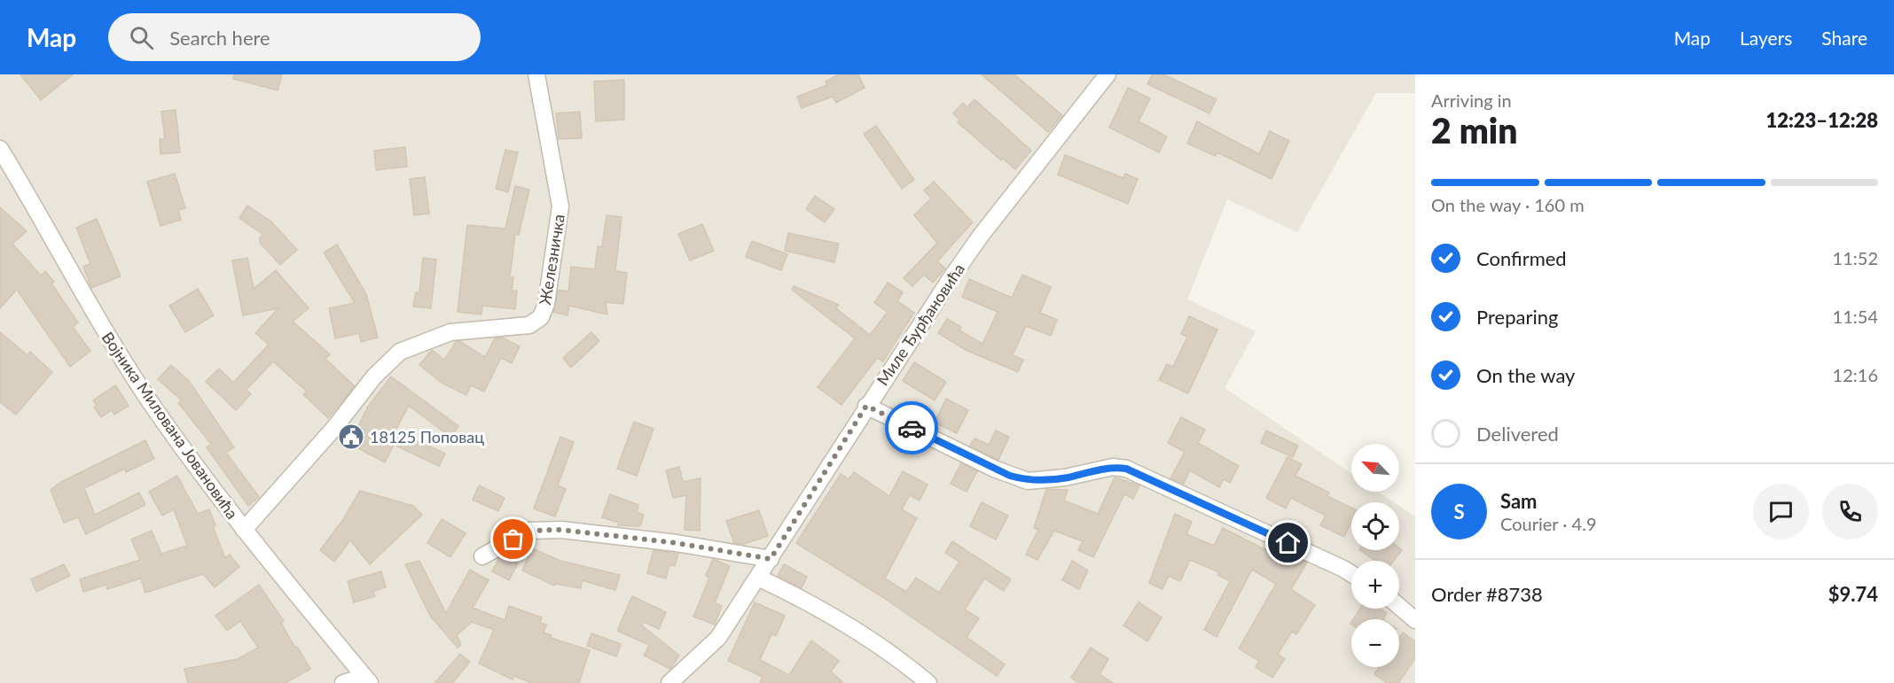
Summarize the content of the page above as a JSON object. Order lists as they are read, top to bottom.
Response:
{
  "streets": {
    "street": ["Железничка", "Миле Ђурђановића", "Војника Милована Јовановића"]
  },
  "crossings": [
    ["Железничка", "Војника Милована Јовановића"]
  ],
  "places": {
    "public building": ["18125 Поповац"]
  },
  "north": "top left",
  "page": {
    "header": "Map",
    "search": "Search here",
    "nav": ["Map", "Layers", "Share"],
    "heading": ["2 min", "Arriving in", "12:23–12:28"],
    "panel": [
      "Sam",
      "Courier · 4.9",
      "Order #8738",
      "$9.74"
    ],
    "bar": "On the way · 160 m",
    "list": [
      ["Confirmed", "11:52"],
      ["Preparing", "11:54"],
      ["On the way", "12:16"],
      "Delivered"
    ],
    "map_buttons": ["+", "−"],
    "round": "S"
  }
}
